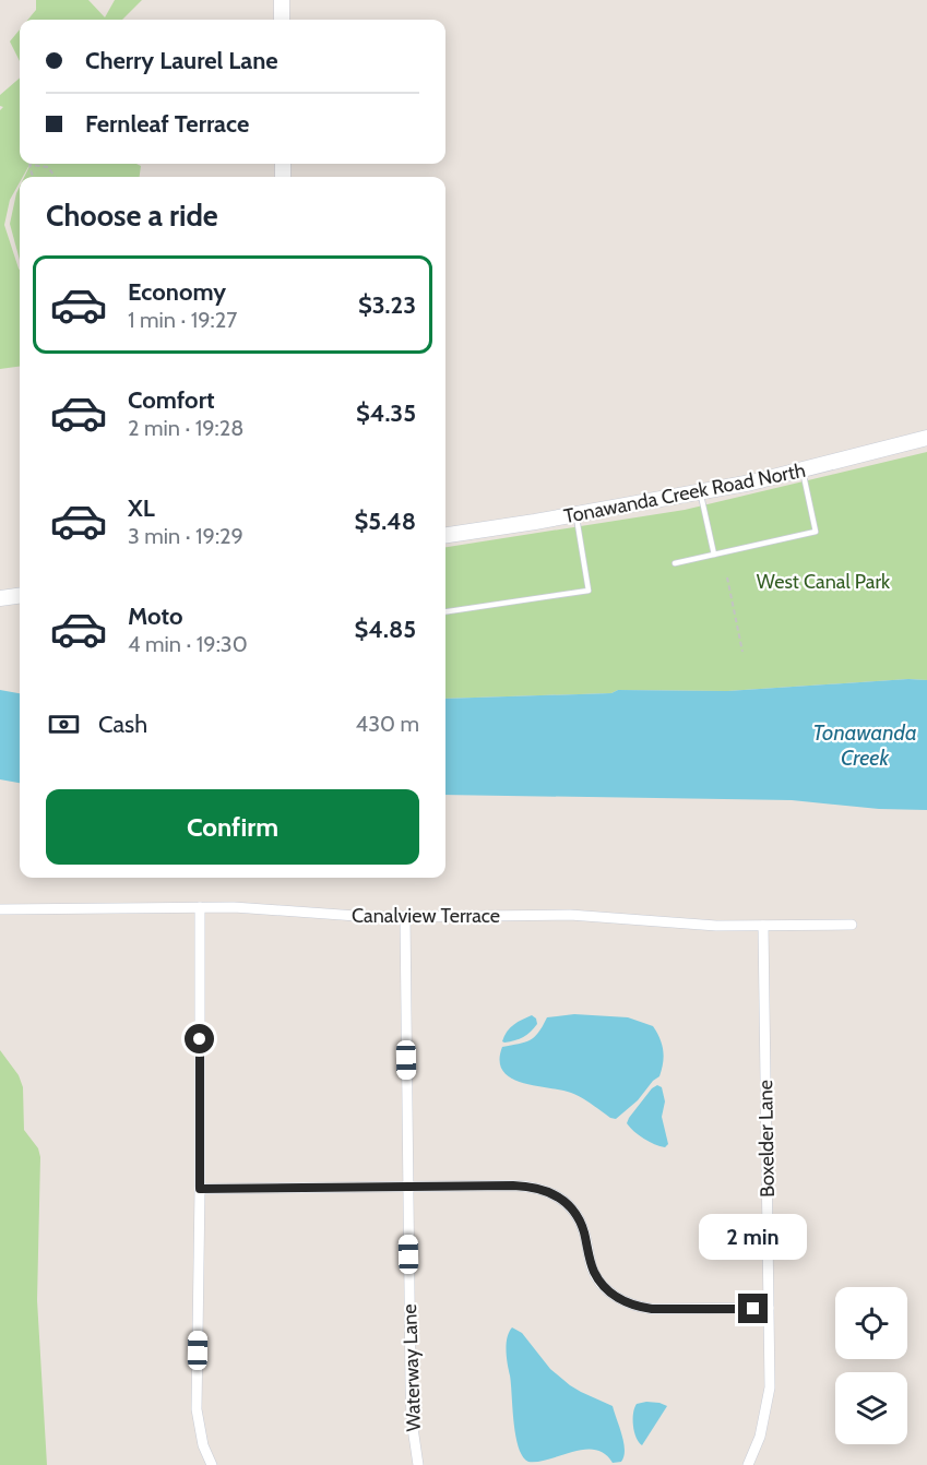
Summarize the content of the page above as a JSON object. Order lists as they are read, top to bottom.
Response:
{
  "streets": {
    "street": [
      "Tonawanda Creek Road North",
      "Canalview Terrace",
      "Boxelder Lane",
      "Waterway Lane"
    ]
  },
  "crossings": [
    ["Canalview Terrace", "Boxelder Lane"],
    ["Canalview Terrace", "Waterway Lane"]
  ],
  "water": ["Tonawanda Creek"],
  "parks": ["West Canal Park"],
  "page": {
    "banner": ["Cherry Laurel Lane", "Fernleaf Terrace"],
    "heading": "Choose a ride",
    "list": [
      {
        "name": "Economy",
        "note": "1 min · 19:27",
        "value": "$3.23"
      },
      {
        "name": "Comfort",
        "note": "2 min · 19:28",
        "value": "$4.35"
      },
      {
        "name": "XL",
        "note": "3 min · 19:29",
        "value": "$5.48"
      },
      {
        "name": "Moto",
        "note": "4 min · 19:30",
        "value": "$4.85"
      }
    ],
    "pay": ["Cash", "430 m"],
    "buttons": "Confirm",
    "bubble": "2 min"
  }
}
